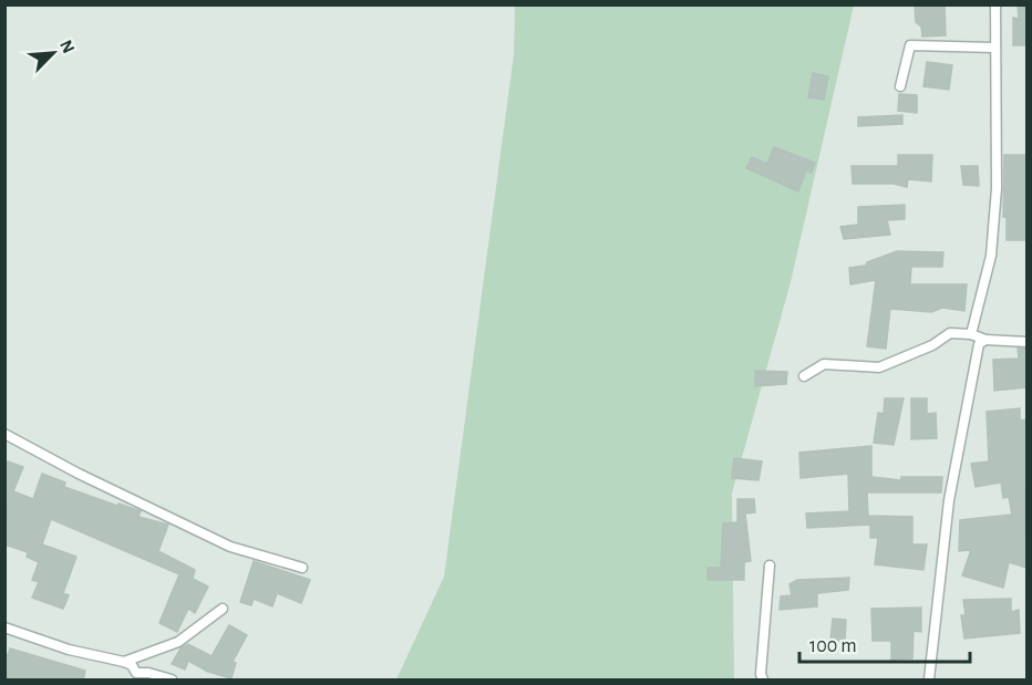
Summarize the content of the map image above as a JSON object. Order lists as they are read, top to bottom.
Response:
{
  "scale_bar": "100 m",
  "north": "top right"
}
